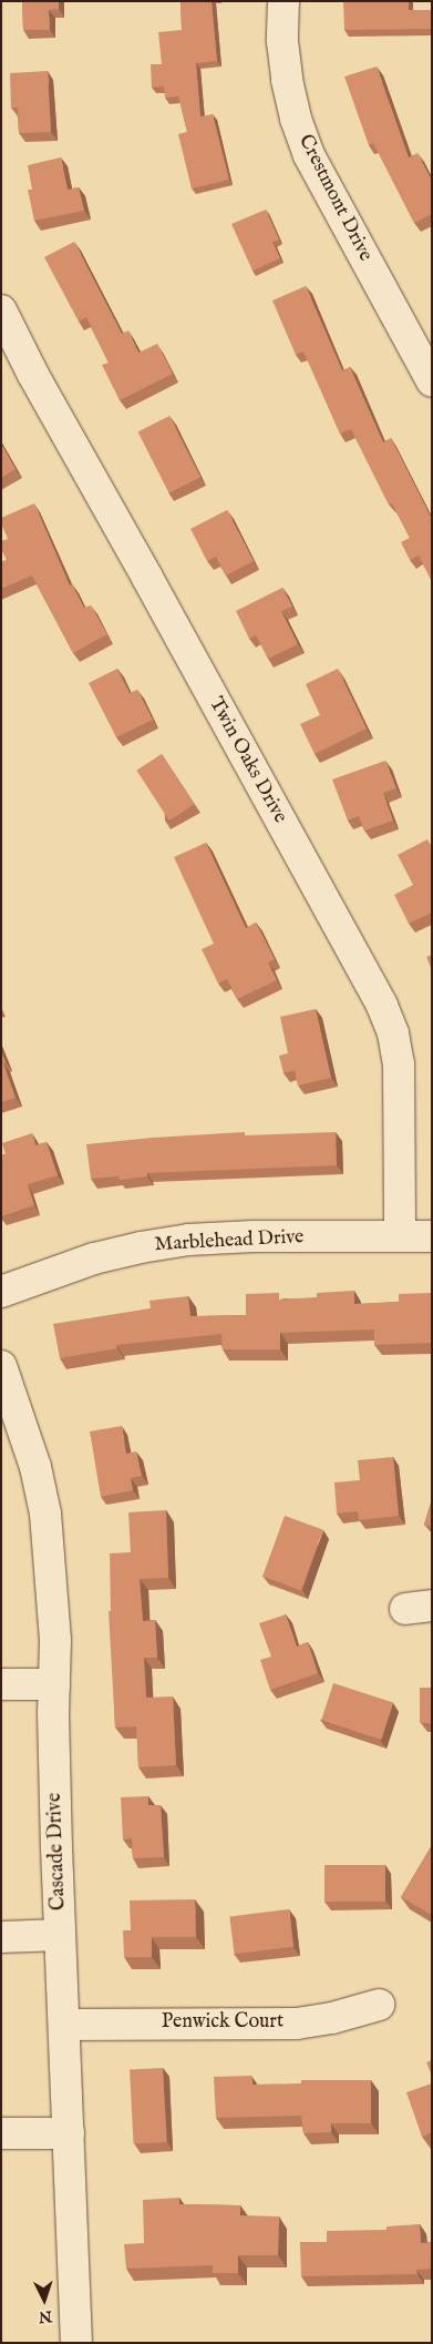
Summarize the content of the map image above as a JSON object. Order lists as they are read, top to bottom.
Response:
{
  "streets": {
    "street": [
      "Crestmont Drive",
      "Twin Oaks Drive",
      "Marblehead Drive",
      "Cascade Drive",
      "Penwick Court"
    ]
  },
  "crossings": [
    ["Twin Oaks Drive", "Marblehead Drive"],
    ["Cascade Drive", "Penwick Court"]
  ],
  "north": "bottom"
}
